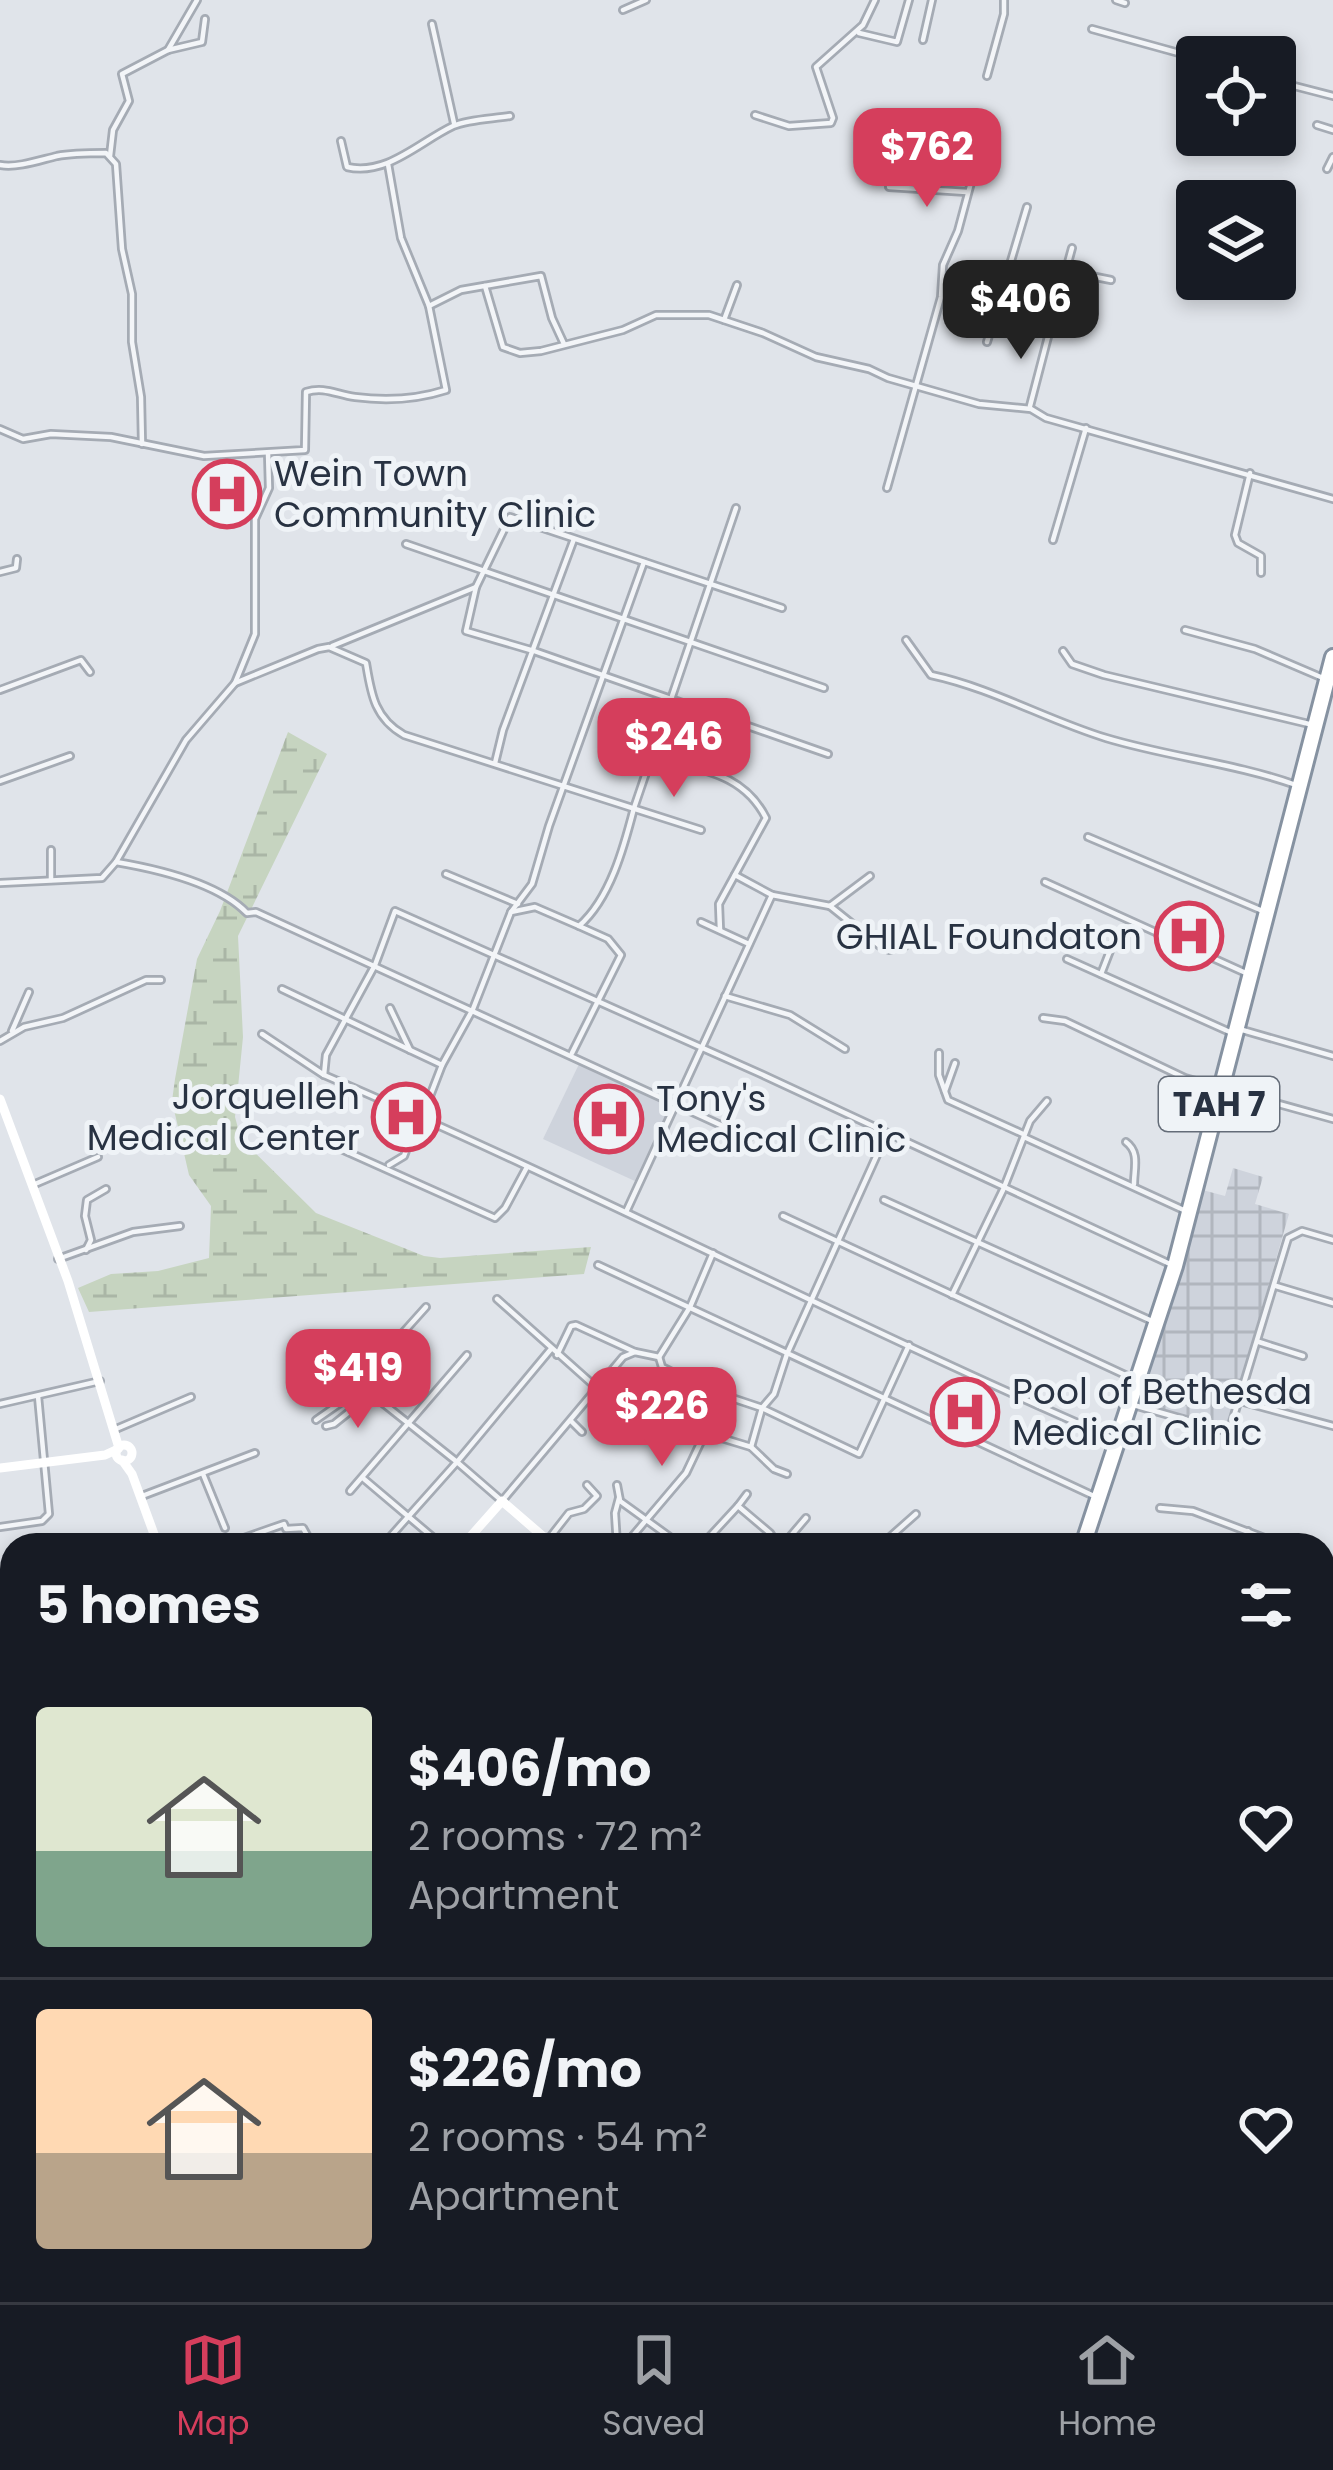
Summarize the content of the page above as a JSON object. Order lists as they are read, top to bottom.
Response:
{
  "streets": {
    "highway": ["TAH 7"]
  },
  "places": {
    "hospital": [
      "Wein Town Community Clinic",
      "GHIAL Foundaton",
      "Jorquelleh Medical Center",
      "Tony's Medical Clinic",
      "Pool of Bethesda Medical Clinic"
    ]
  },
  "page": {
    "price": [
      "$762",
      "$406",
      "$246",
      "$419",
      "$226"
    ],
    "heading": "5 homes",
    "list": [
      {
        "name": "$406/mo",
        "note": "2 rooms · 72 m² · Apartment"
      },
      {
        "name": "$226/mo",
        "note": "2 rooms · 54 m² · Apartment"
      }
    ],
    "tabs": ["Map", "Saved", "Home"]
  }
}
